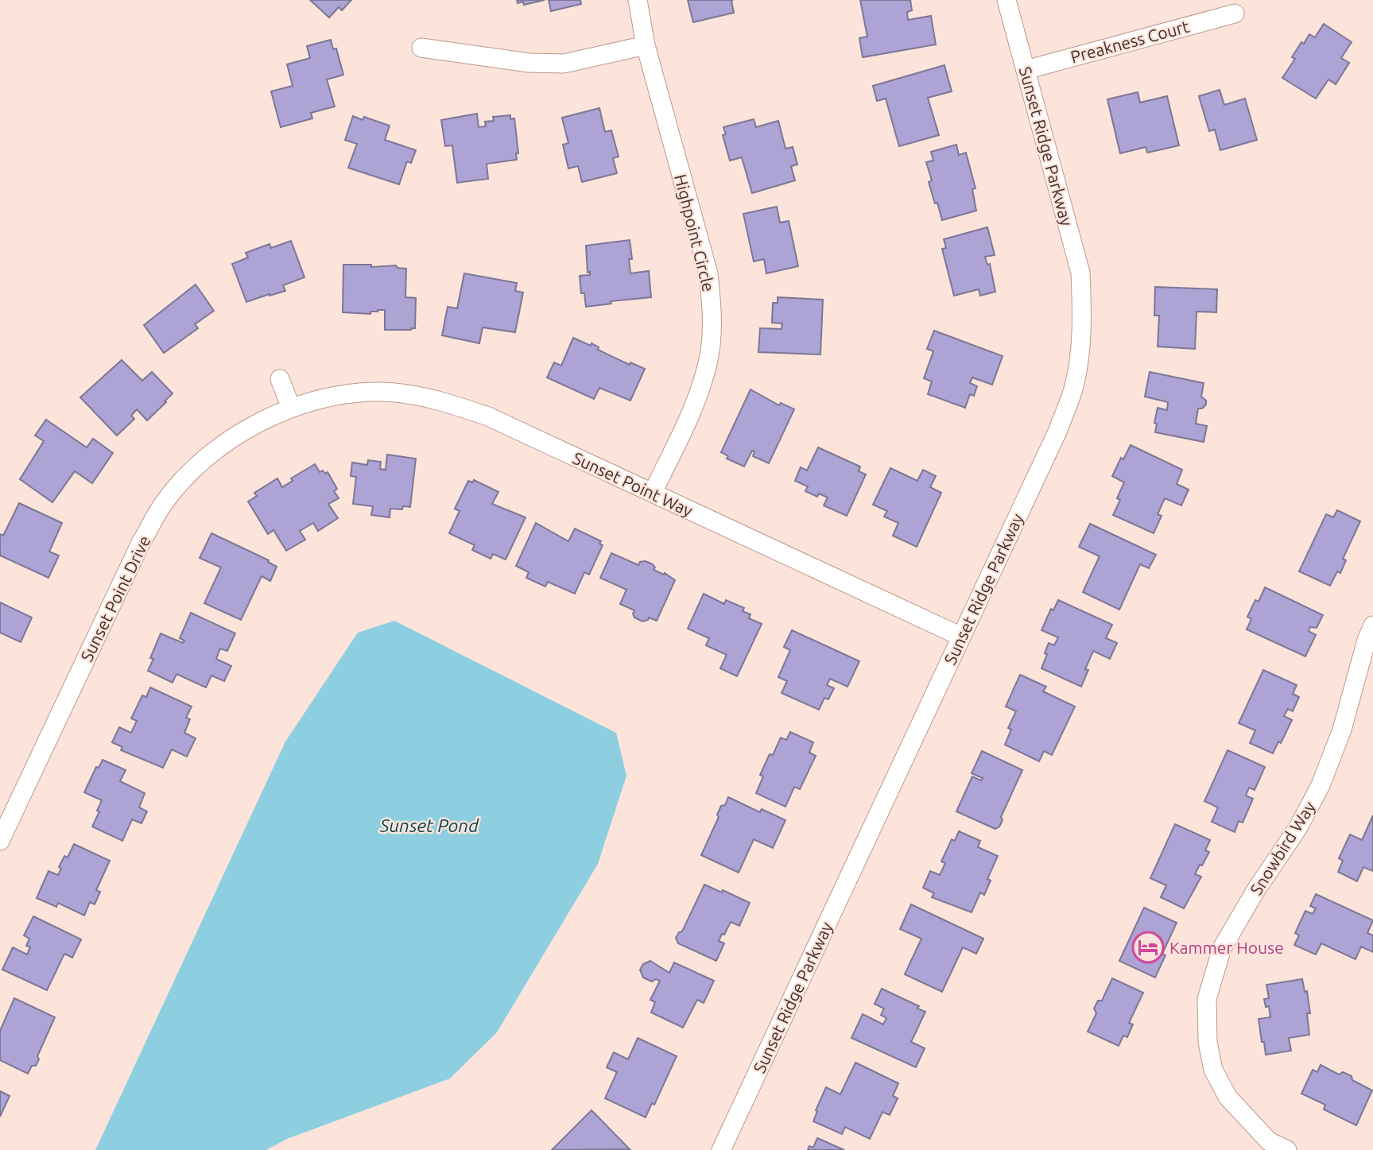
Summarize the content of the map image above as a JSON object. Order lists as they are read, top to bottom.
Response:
{
  "streets": {
    "street": [
      "Preakness Court",
      "Sunset Ridge Parkway",
      "Highpoint Circle",
      "Sunset Point Way",
      "Sunset Point Drive",
      "Snowbird Way"
    ]
  },
  "crossings": [
    ["Preakness Court", "Sunset Ridge Parkway"],
    ["Sunset Ridge Parkway", "Sunset Point Way"],
    ["Highpoint Circle", "Sunset Point Way"],
    ["Sunset Point Way", "Sunset Point Drive"]
  ],
  "water": ["Sunset Pond"],
  "places": {
    "hotel": ["Kammer House"]
  }
}
